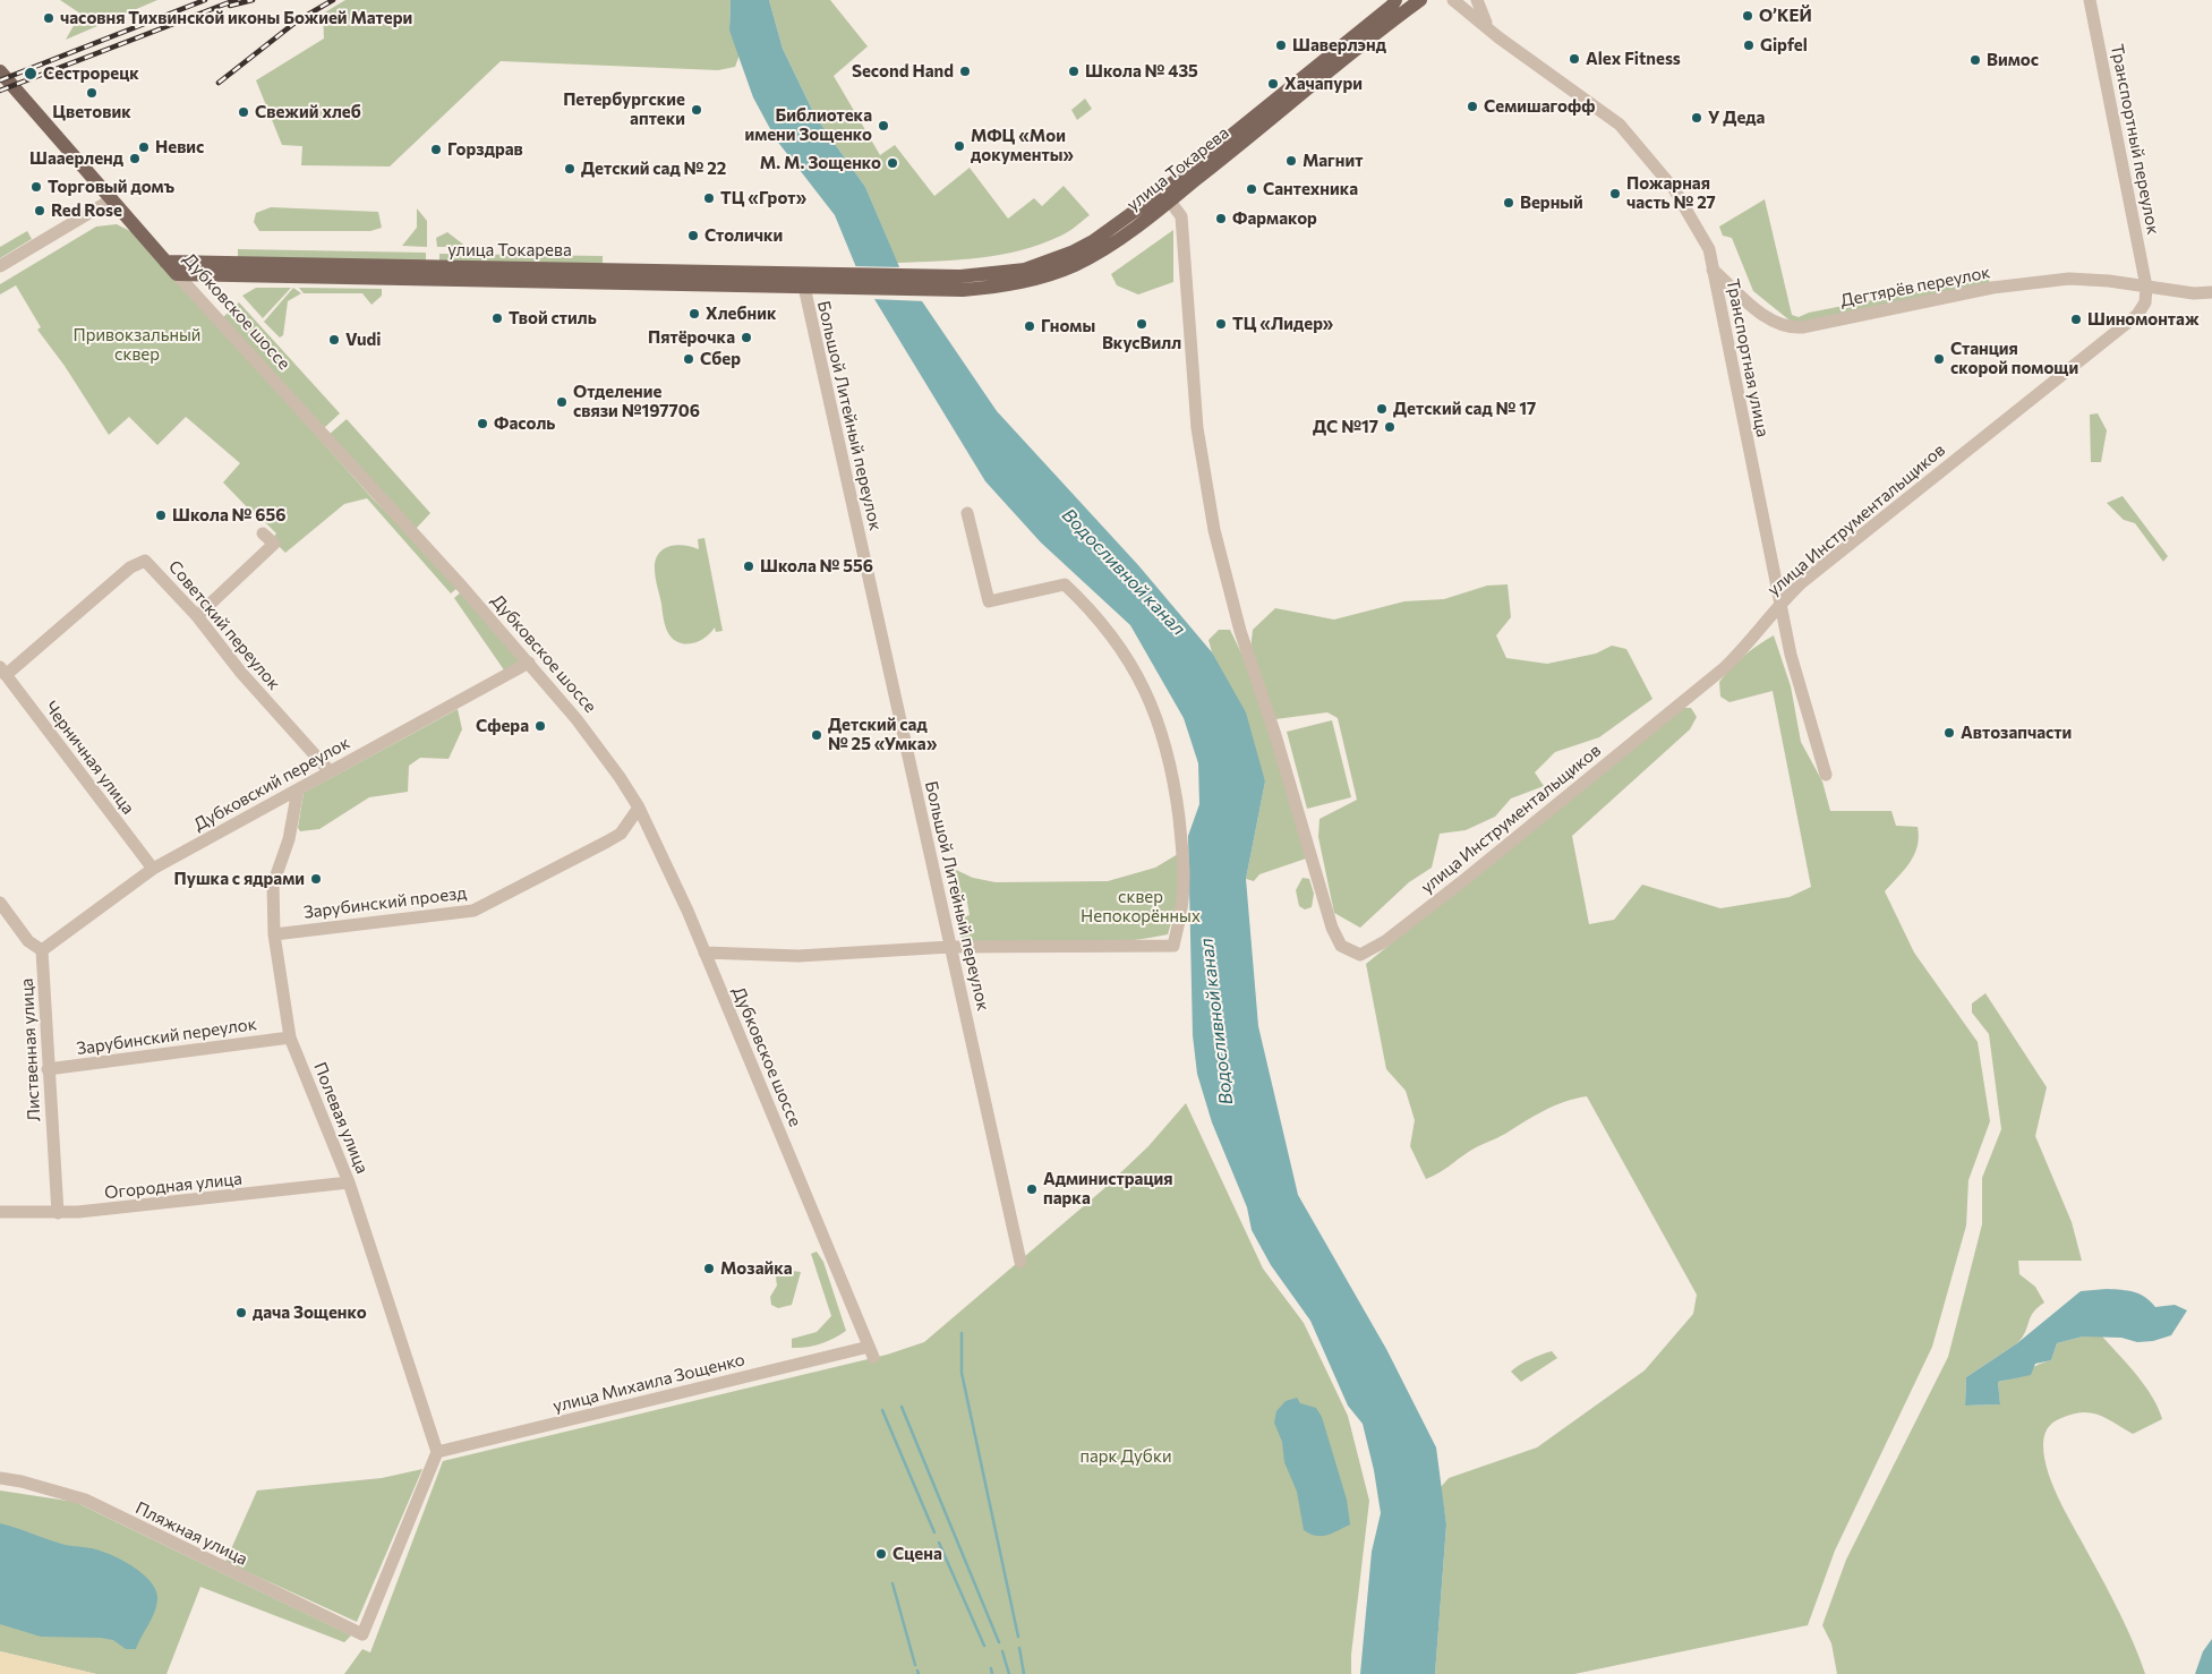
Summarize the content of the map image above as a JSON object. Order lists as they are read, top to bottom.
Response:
{
  "streets": {
    "main road": ["улица Токарева", "Дубковское шоссе"],
    "street": [
      "Транспортный переулок",
      "Дегтярёв переулок",
      "Транспортная улица",
      "Большой Литейный переулок",
      "улица Инструментальщиков",
      "Советский переулок",
      "Черничная улица",
      "Дубковский переулок",
      "Зарубинский проезд",
      "Зарубинский переулок",
      "Лиственная улица",
      "Полевая улица",
      "Огородная улица",
      "улица Михаила Зощенко",
      "Пляжная улица"
    ]
  },
  "crossings": [
    ["Транспортный переулок", "Дегтярёв переулок"],
    ["Транспортный переулок", "улица Инструментальщиков"],
    ["улица Токарева", "Дубковское шоссе"],
    ["улица Токарева", "Большой Литейный переулок"],
    ["улица Токарева", "улица Инструментальщиков"],
    ["Дегтярёв переулок", "Транспортная улица"],
    ["Дегтярёв переулок", "улица Инструментальщиков"],
    ["Дубковское шоссе", "Дубковский переулок"],
    ["Дубковское шоссе", "Зарубинский проезд"],
    ["Дубковское шоссе", "улица Михаила Зощенко"],
    ["Транспортная улица", "улица Инструментальщиков"],
    ["Советский переулок", "Черничная улица"],
    ["Советский переулок", "Дубковский переулок"],
    ["Черничная улица", "Дубковский переулок"],
    ["Дубковский переулок", "Лиственная улица"],
    ["Дубковский переулок", "Полевая улица"],
    ["Зарубинский проезд", "Полевая улица"],
    ["Зарубинский переулок", "Лиственная улица"],
    ["Зарубинский переулок", "Полевая улица"],
    ["Лиственная улица", "Огородная улица"],
    ["Полевая улица", "Огородная улица"],
    ["Полевая улица", "улица Михаила Зощенко"],
    ["Полевая улица", "Пляжная улица"],
    ["улица Михаила Зощенко", "Пляжная улица"]
  ],
  "water": ["Водосливной канал"],
  "parks": ["Привокзальный сквер", "сквер Непокорённых", "парк Дубки"],
  "places": [
    "О’КЕЙ",
    "часовня Тихвинской иконы Божией Матери",
    "Шаверлэнд",
    "Gipfel",
    "Alex Fitness",
    "Вимос",
    "Second Hand",
    "Школа № 435",
    "Сестрорецк",
    "Хачапури",
    "Цветовик",
    "Семишагофф",
    "Петербургские аптеки",
    "Свежий хлеб",
    "У Деда",
    "Библиотека имени Зощенко",
    "МФЦ «Мои документы»",
    "Невис",
    "Горздрав",
    "Шааерленд",
    "Магнит",
    "М. М. Зощенко",
    "Детский сад № 22",
    "Торговый домъ",
    "Сантехника",
    "Пожарная часть № 27",
    "ТЦ «Грот»",
    "Верный",
    "Red Rose",
    "Фармакор",
    "Столички",
    "Хлебник",
    "Твой стиль",
    "Шиномонтаж",
    "ВкусВилл",
    "ТЦ «Лидер»",
    "Гномы",
    "Пятёрочка",
    "Vudi",
    "Сбер",
    "Станция скорой помощи",
    "Отделение связи №197706",
    "Детский сад № 17",
    "Фасоль",
    "ДС №17",
    "Школа № 656",
    "Школа № 556",
    "Сфера",
    "Автозапчасти",
    "Детский сад № 25 «Умка»",
    "Пушка с ядрами",
    "Администрация парка",
    "Мозайка",
    "дача Зощенко",
    "Сцена"
  ]
}
